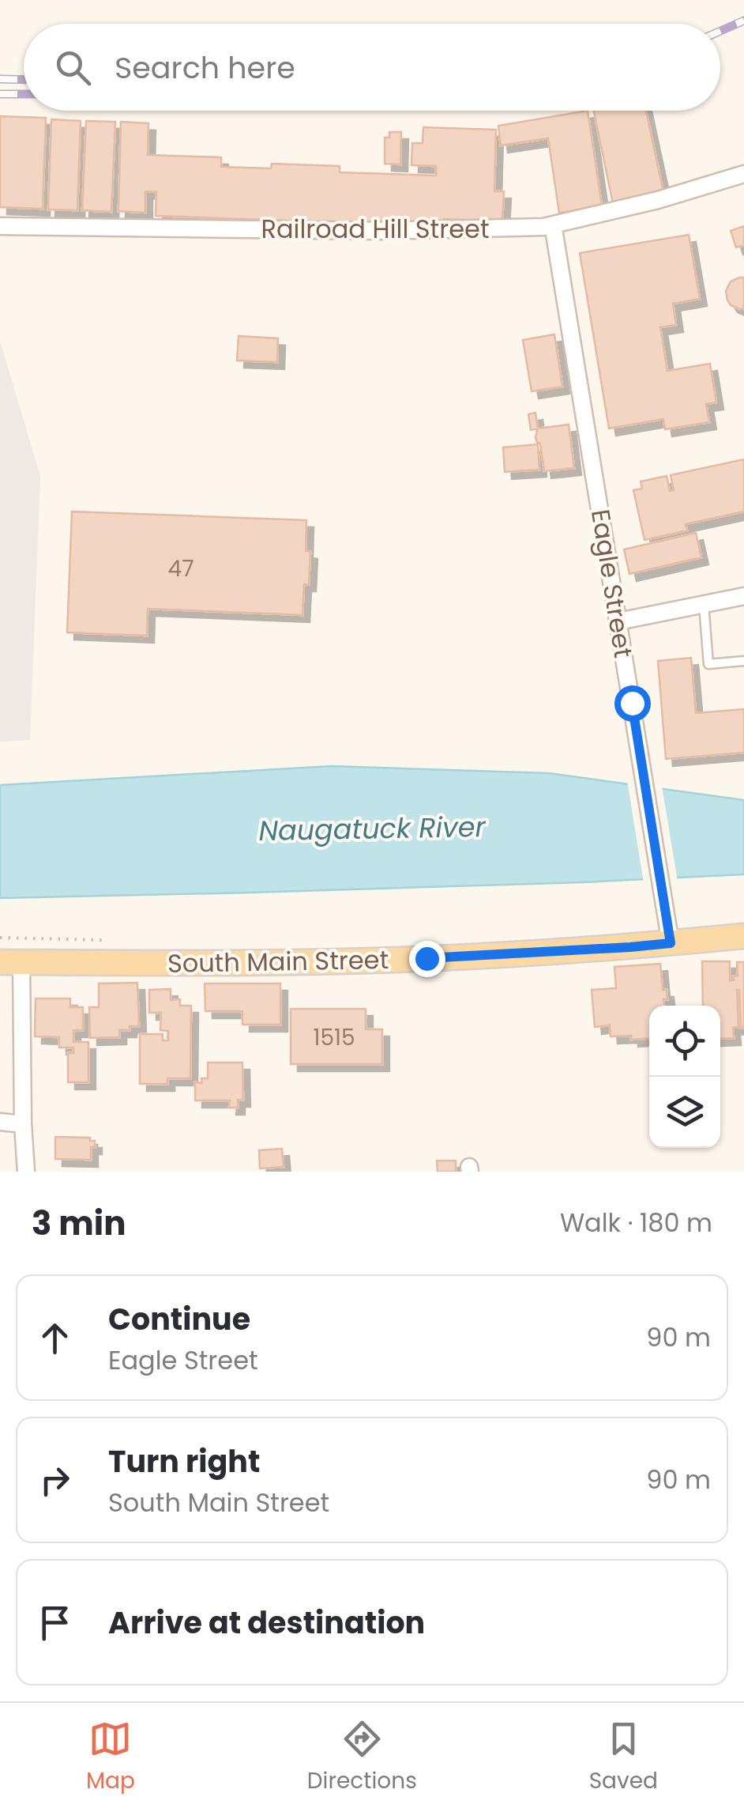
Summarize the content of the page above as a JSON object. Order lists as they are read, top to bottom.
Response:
{
  "streets": {
    "main road": ["South Main Street"],
    "street": ["Railroad Hill Street", "Eagle Street"]
  },
  "crossings": [
    ["Railroad Hill Street", "Eagle Street"],
    ["Eagle Street", "South Main Street"]
  ],
  "water": ["Naugatuck River"],
  "house_numbers": ["47", "1515"],
  "page": {
    "search": "Search here",
    "heading": ["3 min", "Walk · 180 m"],
    "list": [
      ["Continue", "Eagle Street", "90 m"],
      ["Turn right", "South Main Street", "90 m"],
      "Arrive at destination"
    ],
    "nav": ["Map", "Directions", "Saved"]
  }
}
